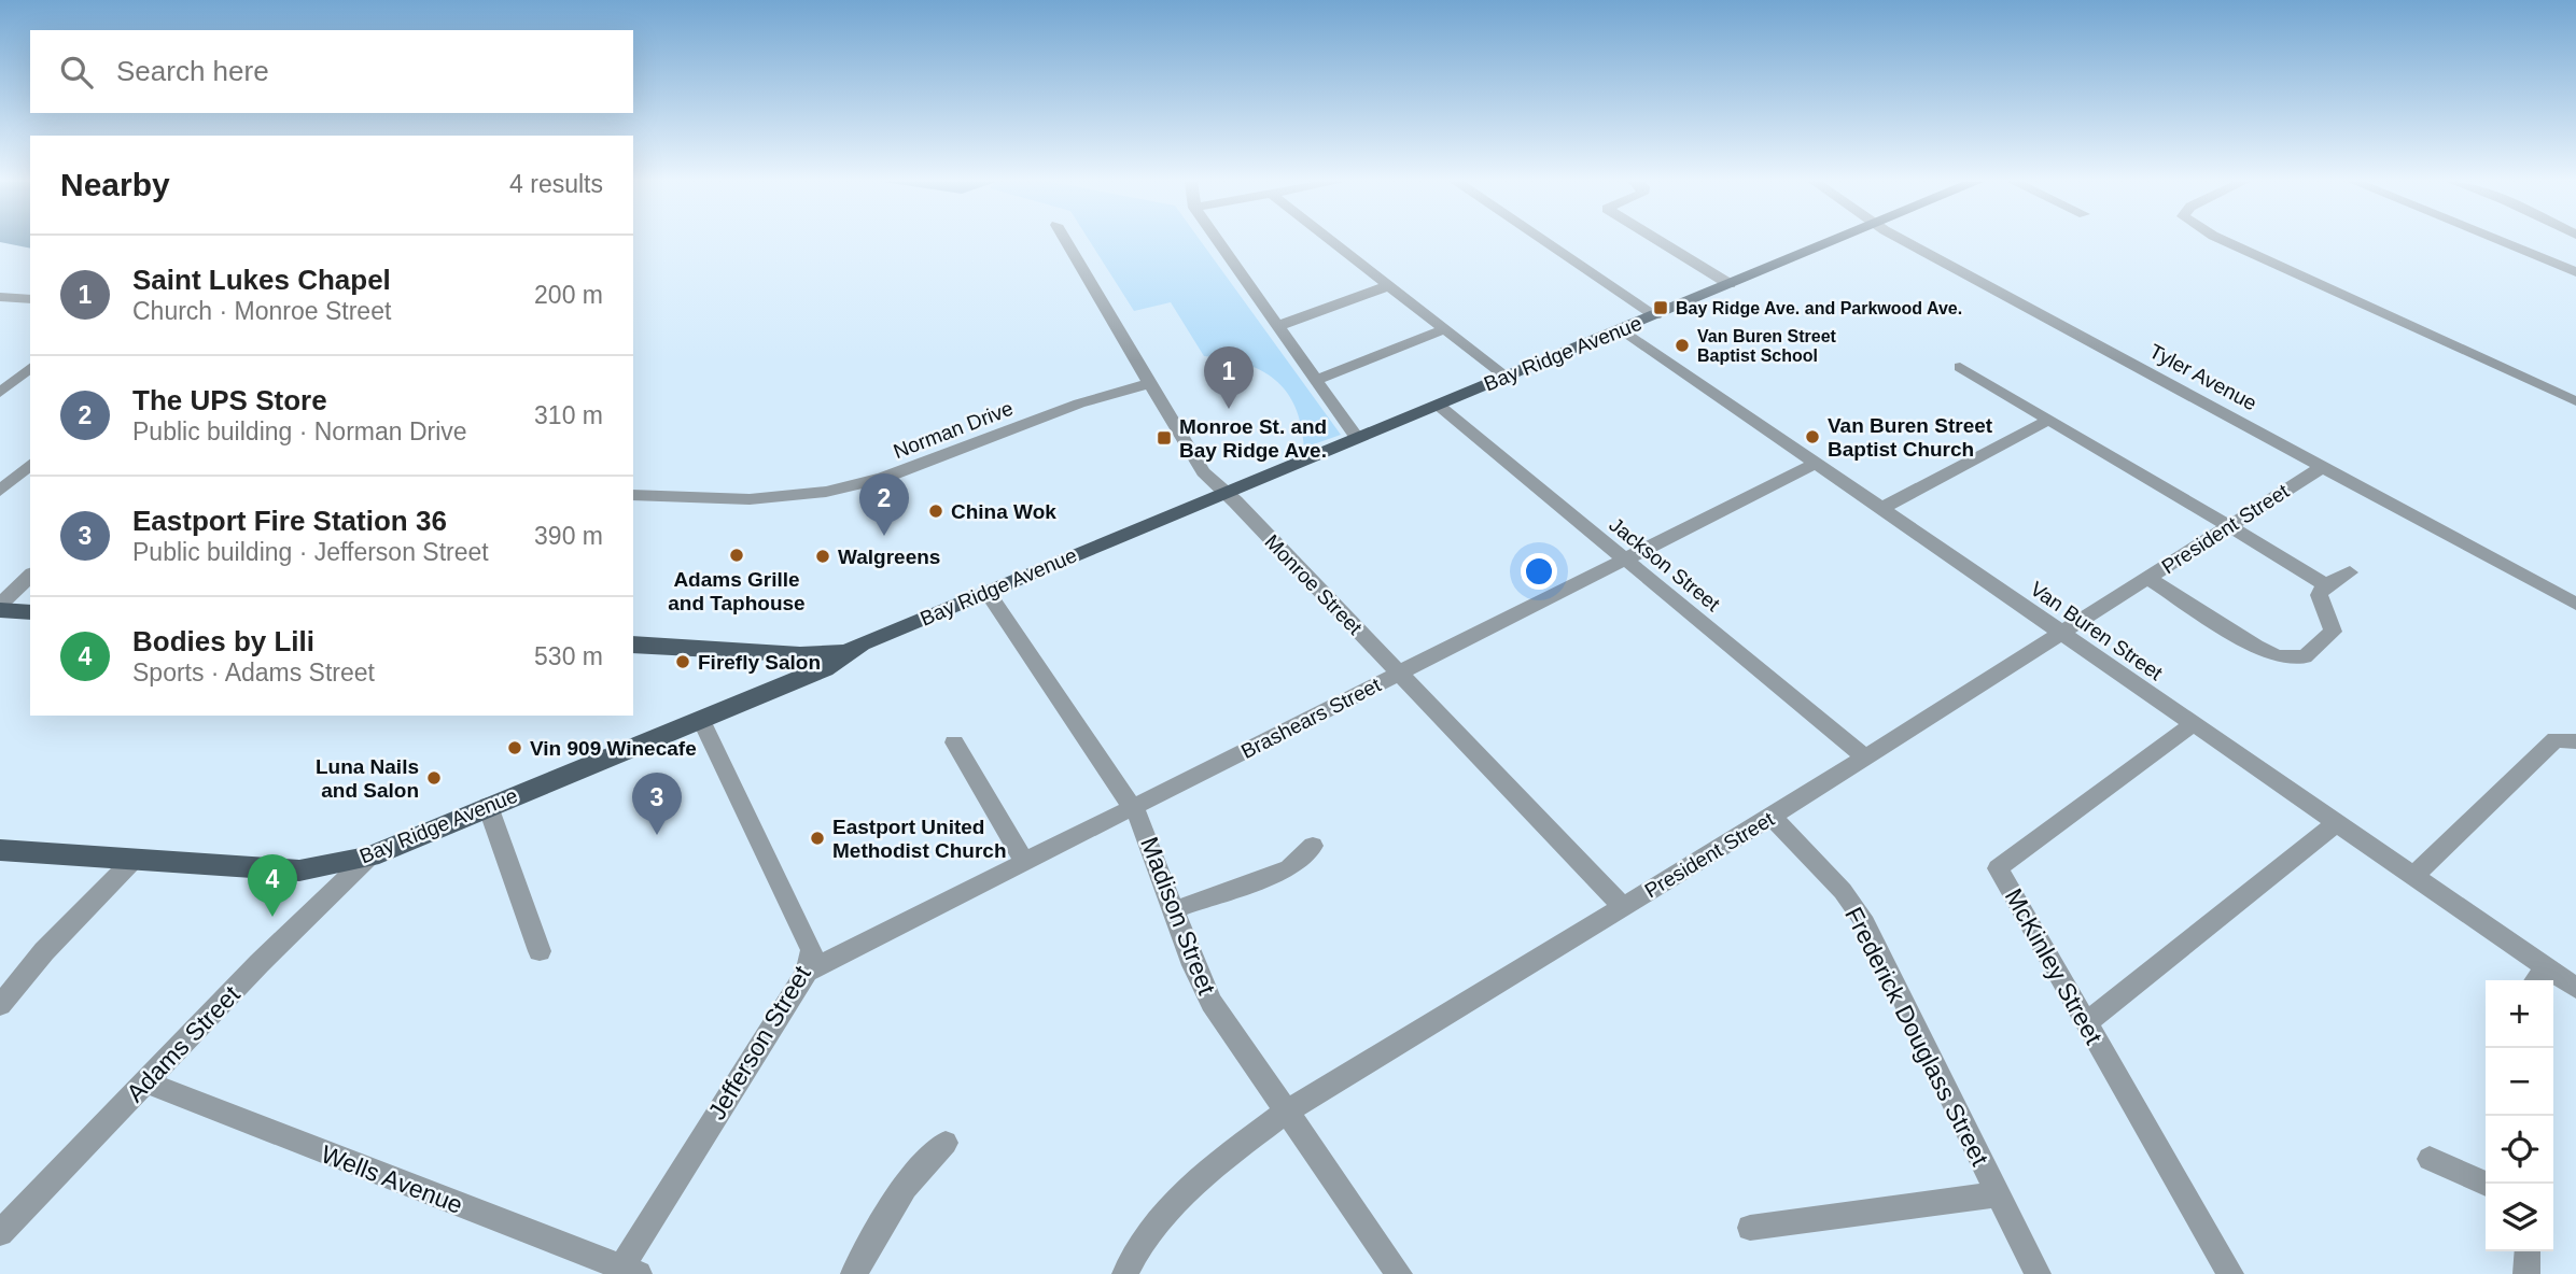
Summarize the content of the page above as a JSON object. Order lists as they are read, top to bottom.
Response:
{
  "streets": {
    "main road": ["Bay Ridge Avenue"],
    "street": [
      "Tyler Avenue",
      "Norman Drive",
      "President Street",
      "Jackson Street",
      "Monroe Street",
      "Van Buren Street",
      "Brashears Street",
      "Madison Street",
      "McKinley Street",
      "Frederick Douglass Street",
      "Jefferson Street",
      "Adams Street",
      "Wells Avenue"
    ]
  },
  "crossings": [
    ["Bay Ridge Avenue", "Jackson Street"],
    ["Bay Ridge Avenue", "Monroe Street"],
    ["Bay Ridge Avenue", "Van Buren Street"],
    ["Bay Ridge Avenue", "Madison Street"],
    ["Bay Ridge Avenue", "Jefferson Street"],
    ["Bay Ridge Avenue", "Adams Street"],
    ["Tyler Avenue", "President Street"],
    ["Norman Drive", "Monroe Street"],
    ["President Street", "Jackson Street"],
    ["President Street", "Monroe Street"],
    ["President Street", "Van Buren Street"],
    ["President Street", "Madison Street"],
    ["President Street", "Frederick Douglass Street"],
    ["Jackson Street", "Brashears Street"],
    ["Monroe Street", "Brashears Street"],
    ["Van Buren Street", "Brashears Street"],
    ["Van Buren Street", "McKinley Street"],
    ["Brashears Street", "Madison Street"],
    ["Brashears Street", "Jefferson Street"],
    ["Jefferson Street", "Wells Avenue"],
    ["Adams Street", "Wells Avenue"]
  ],
  "places": {
    "transit": ["Bay Ridge Ave. and Parkwood Ave.", "Monroe St. and Bay Ridge Ave."],
    "other": [
      "Van Buren Street Baptist School",
      "Van Buren Street Baptist Church",
      "China Wok",
      "Adams Grille and Taphouse",
      "Walgreens",
      "Firefly Salon",
      "Vin 909 Winecafe",
      "Luna Nails and Salon",
      "Eastport United Methodist Church"
    ]
  },
  "page": {
    "search": "Search here",
    "heading": ["Nearby", "4 results"],
    "list": [
      {
        "mark": "1",
        "name": "Saint Lukes Chapel",
        "note": "Church · Monroe Street",
        "value": "200 m"
      },
      {
        "mark": "2",
        "name": "The UPS Store",
        "note": "Public building · Norman Drive",
        "value": "310 m"
      },
      {
        "mark": "3",
        "name": "Eastport Fire Station 36",
        "note": "Public building · Jefferson Street",
        "value": "390 m"
      },
      {
        "mark": "4",
        "name": "Bodies by Lili",
        "note": "Sports · Adams Street",
        "value": "530 m"
      }
    ],
    "pins": [
      "1",
      "2",
      "3",
      "4"
    ],
    "map_buttons": ["+", "−"]
  }
}
